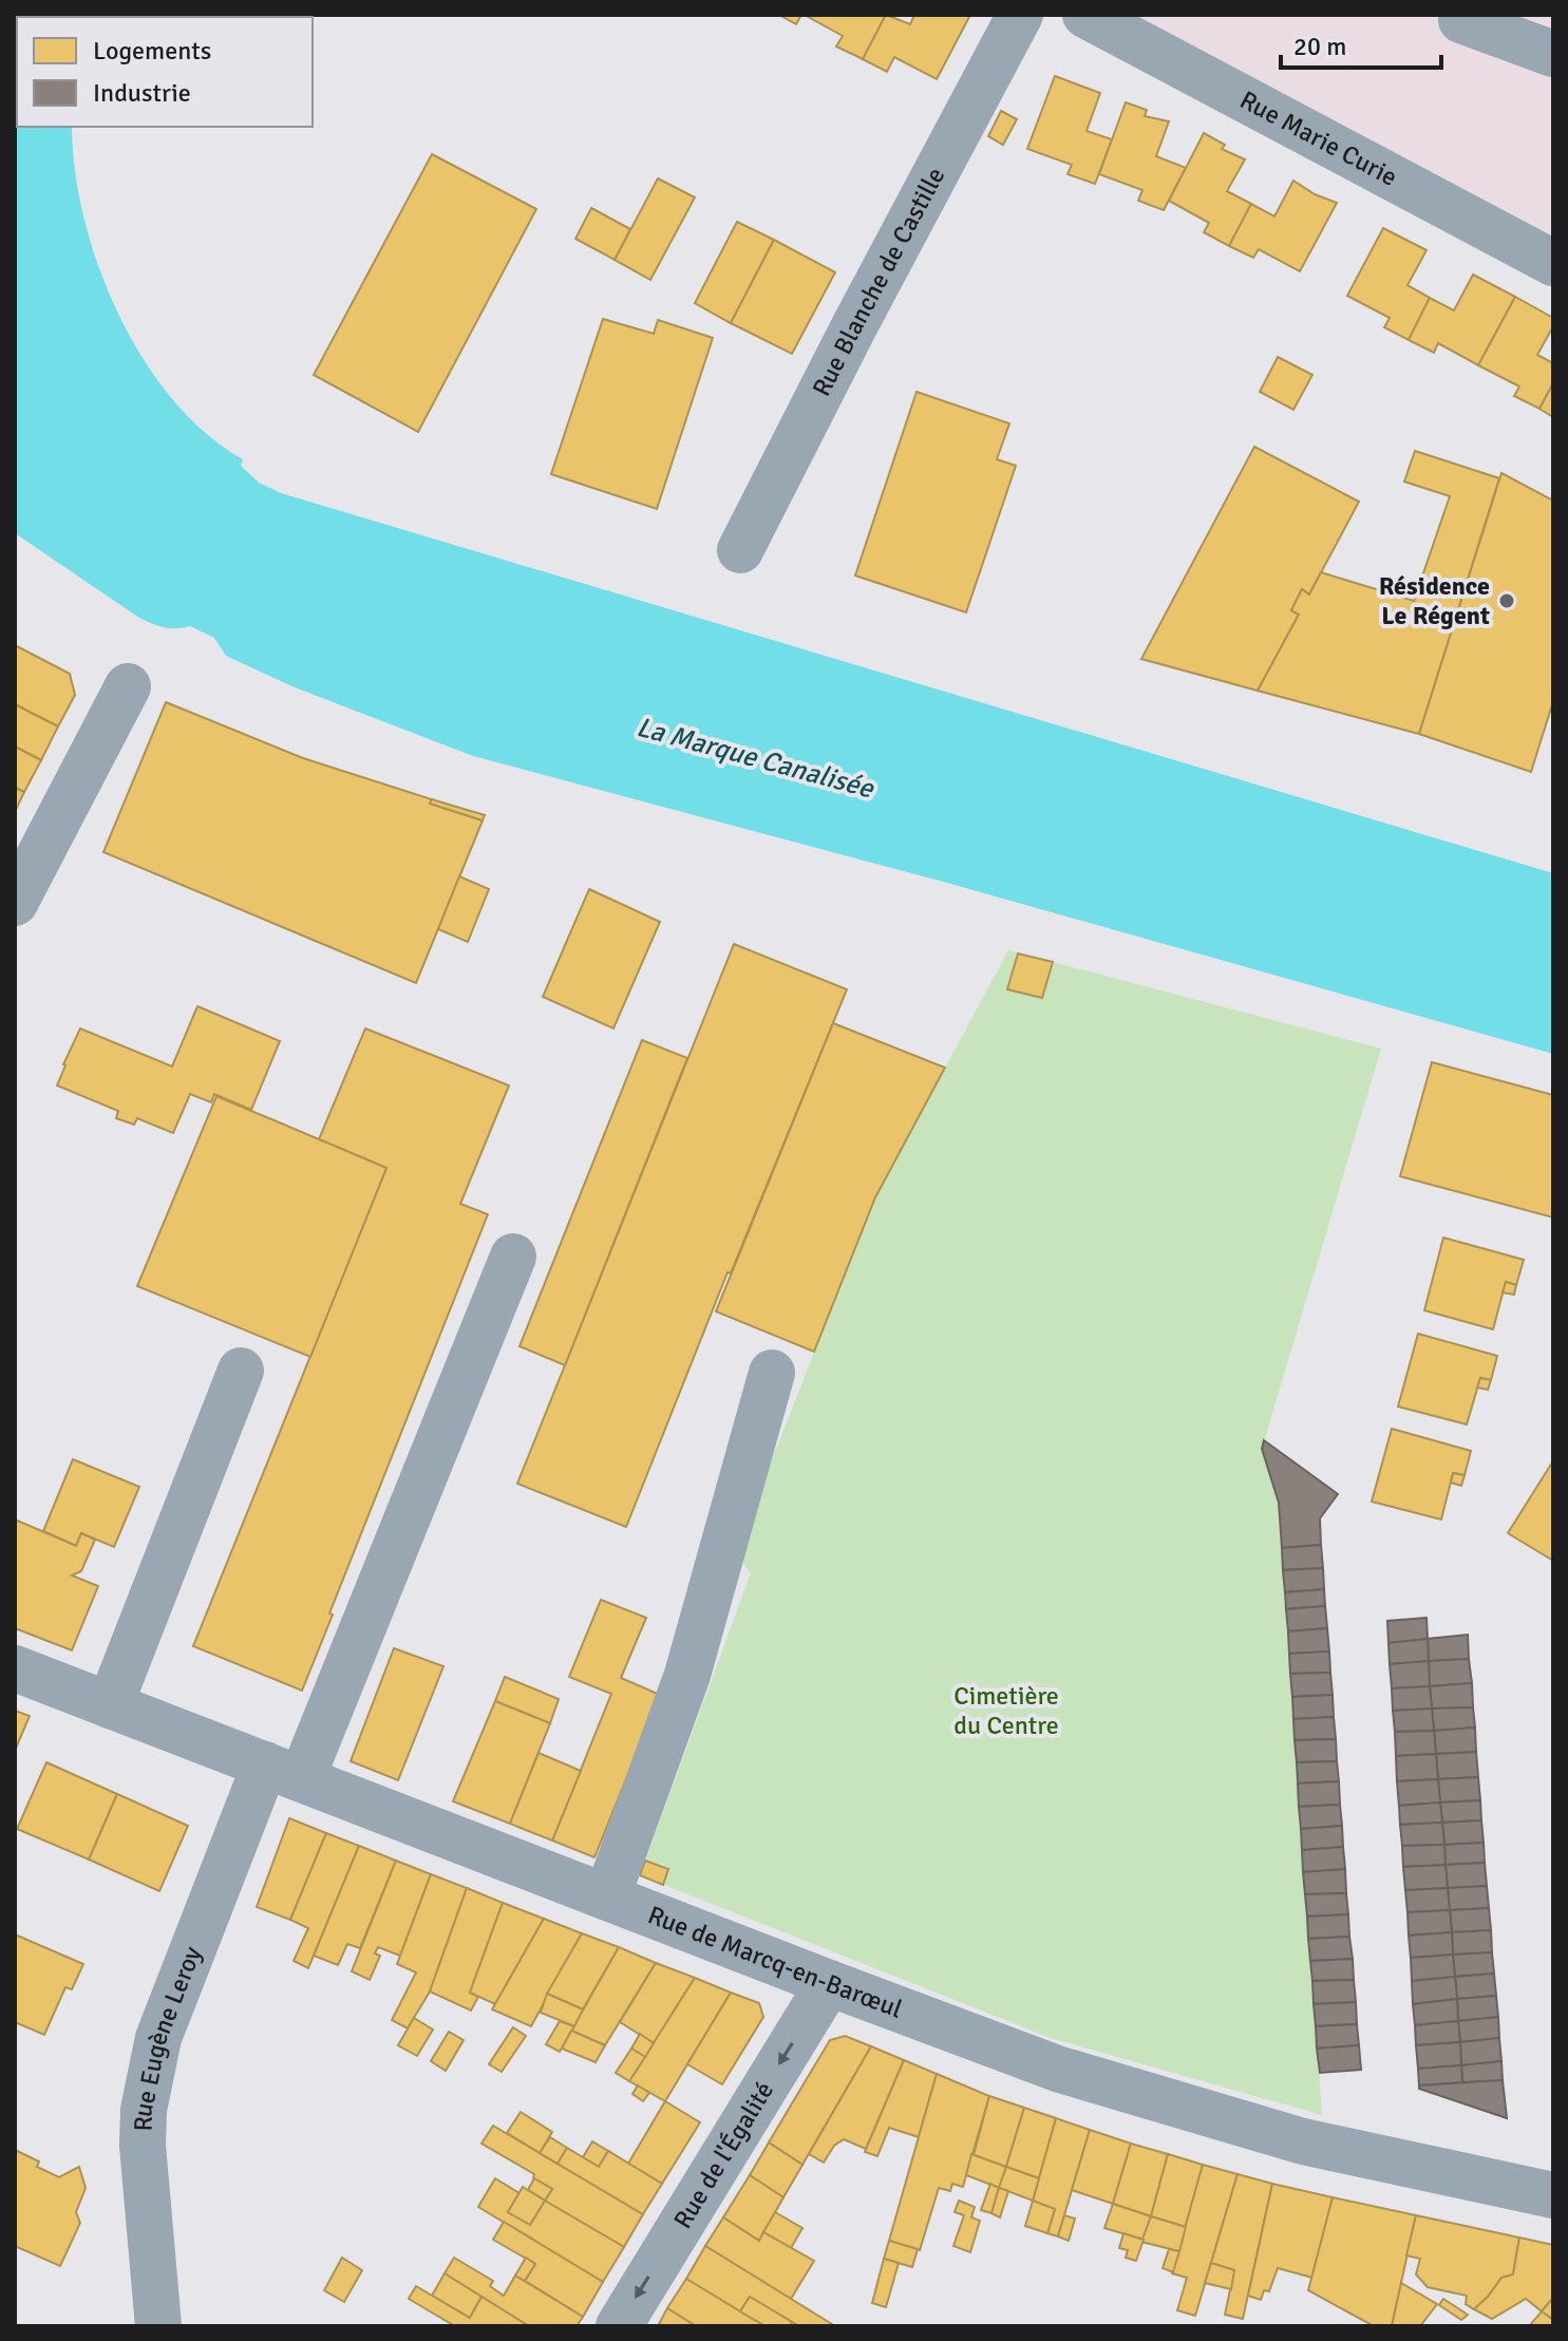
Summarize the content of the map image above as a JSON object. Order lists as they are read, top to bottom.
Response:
{
  "streets": {
    "street": [
      "Rue Marie Curie",
      "Rue Blanche de Castille",
      "Rue de Marcq-en-Barœul",
      "Rue Eugène Leroy",
      "Rue de l'Égalité"
    ]
  },
  "crossings": [
    ["Rue de Marcq-en-Barœul", "Rue Eugène Leroy"],
    ["Rue de Marcq-en-Barœul", "Rue de l'Égalité"]
  ],
  "one_way": ["Rue de l'Égalité"],
  "water": ["La Marque Canalisée"],
  "parks": ["Cimetière du Centre"],
  "places": ["Résidence Le Régent"],
  "legend": ["Logements", "Industrie"],
  "scale_bar": "20 m"
}
